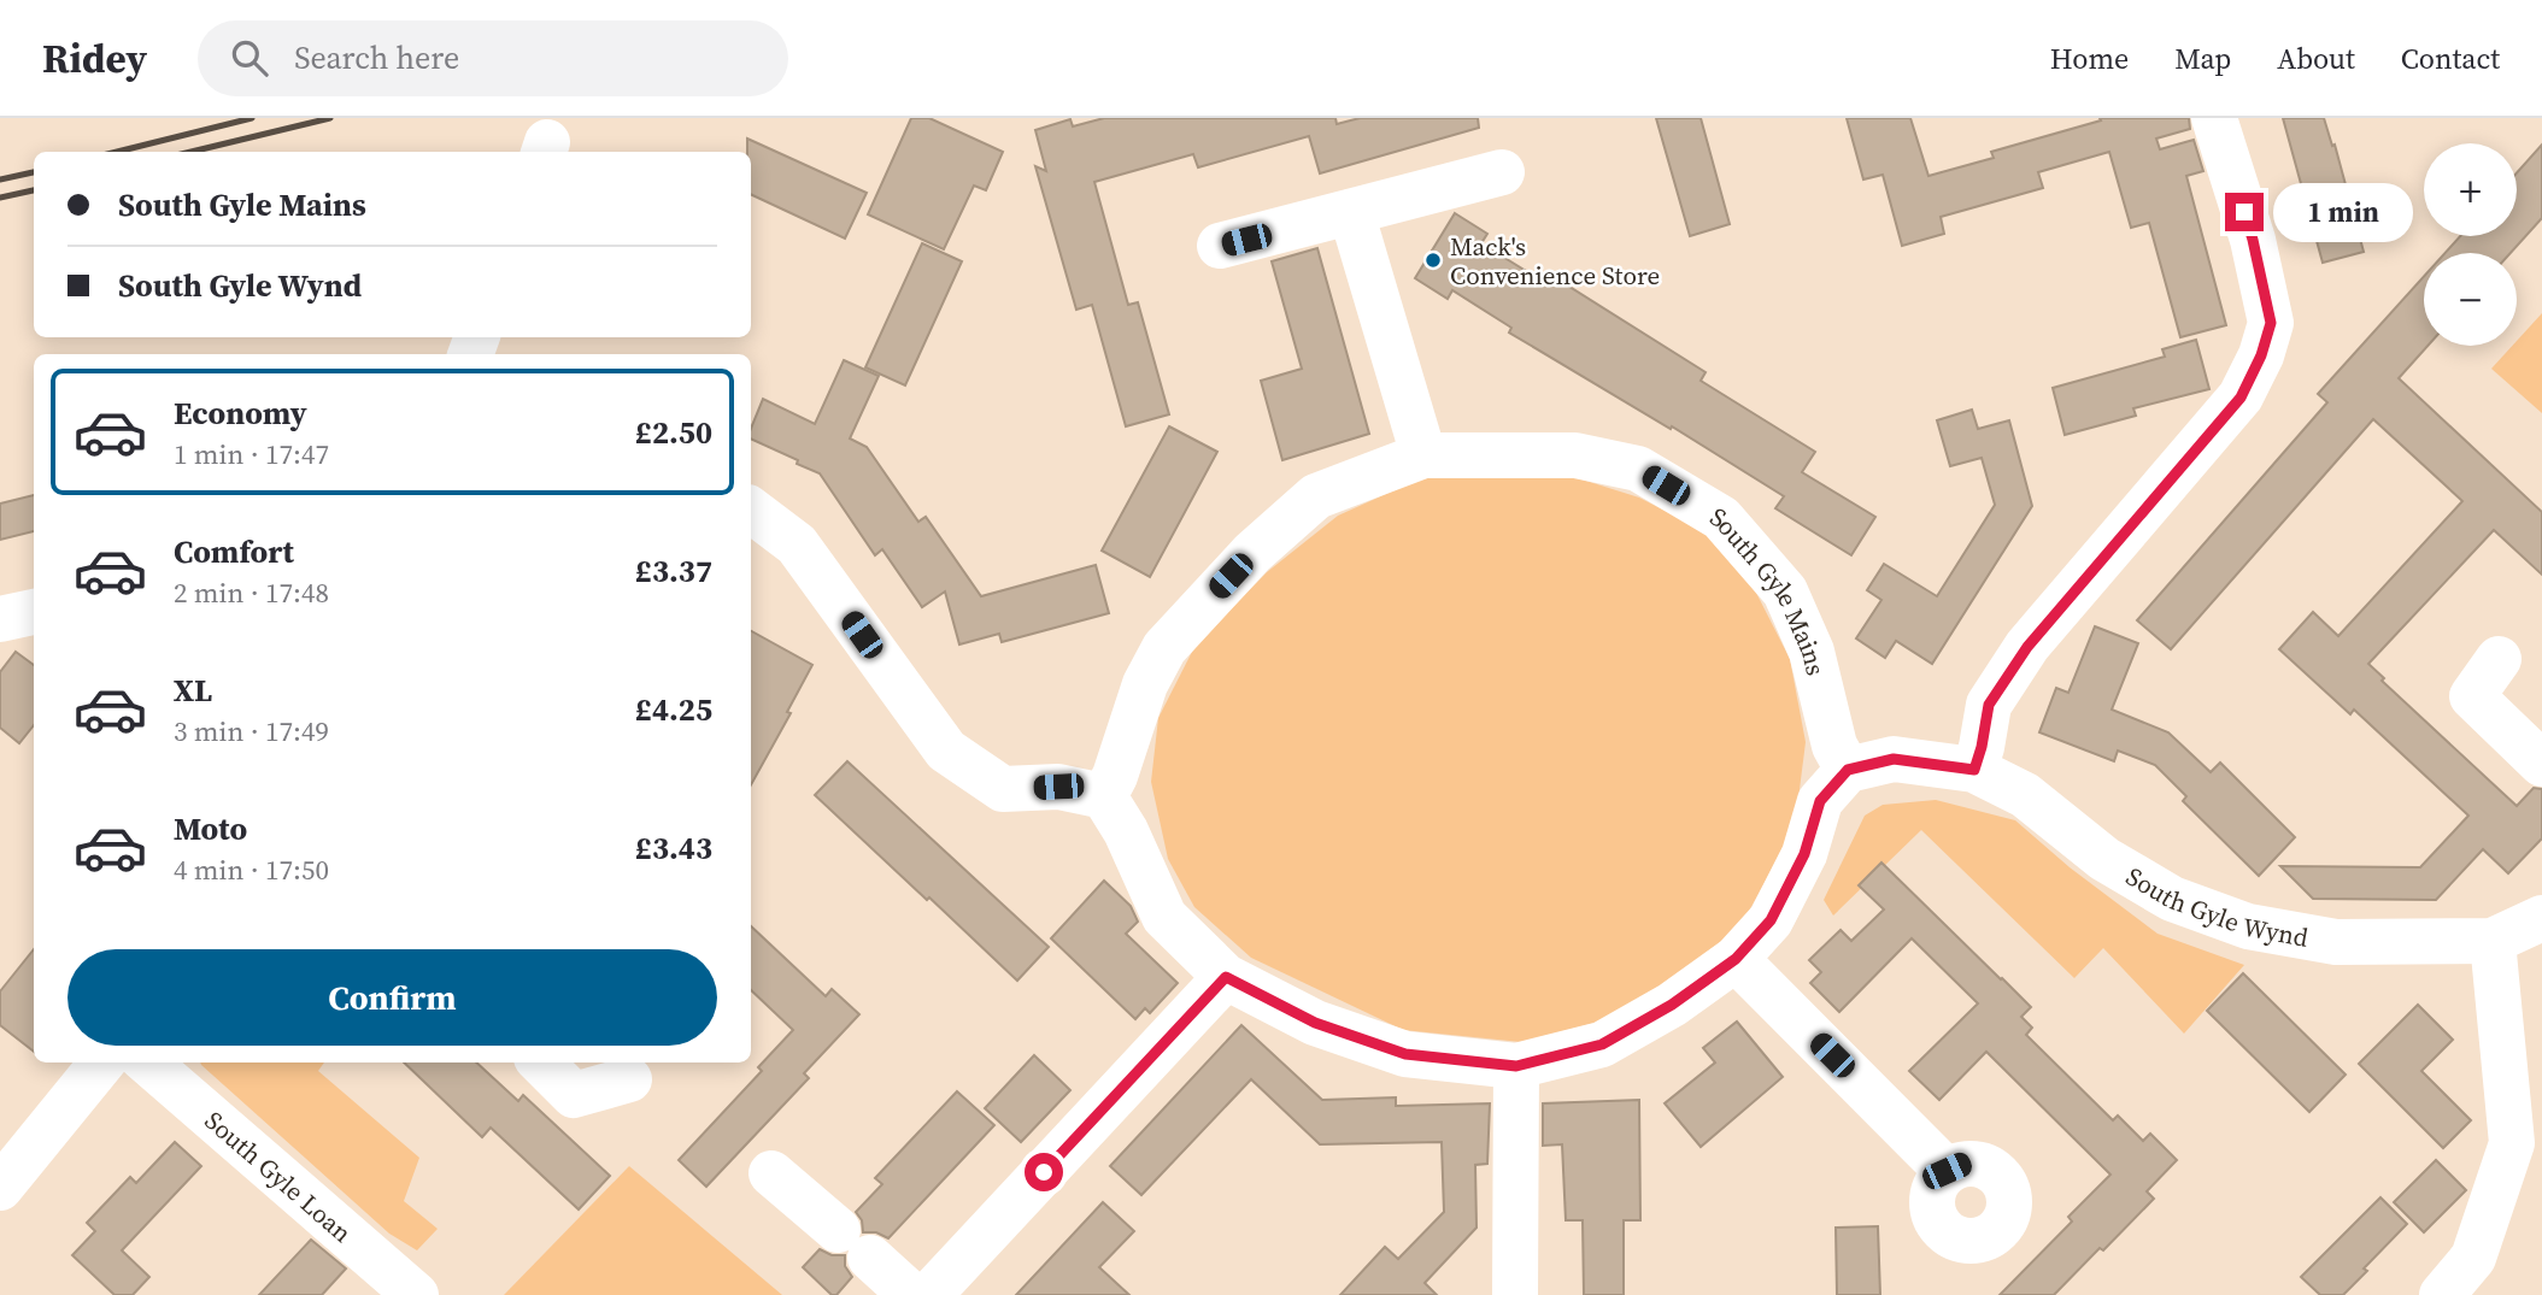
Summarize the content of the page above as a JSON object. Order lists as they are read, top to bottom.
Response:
{
  "streets": {
    "street": ["South Gyle Mains", "South Gyle Wynd", "South Gyle Loan"]
  },
  "crossings": [
    ["South Gyle Mains", "South Gyle Wynd"]
  ],
  "places": ["Mack's Convenience Store"],
  "page": {
    "header": "Ridey",
    "search": "Search here",
    "nav": [
      "Home",
      "Map",
      "About",
      "Contact"
    ],
    "map_buttons": ["+", "−"],
    "banner": ["South Gyle Mains", "South Gyle Wynd"],
    "bubble": "1 min",
    "list": [
      {
        "name": "Economy",
        "note": "1 min · 17:47",
        "value": "£2.50"
      },
      {
        "name": "Comfort",
        "note": "2 min · 17:48",
        "value": "£3.37"
      },
      {
        "name": "XL",
        "note": "3 min · 17:49",
        "value": "£4.25"
      },
      {
        "name": "Moto",
        "note": "4 min · 17:50",
        "value": "£3.43"
      }
    ],
    "buttons": "Confirm"
  }
}
